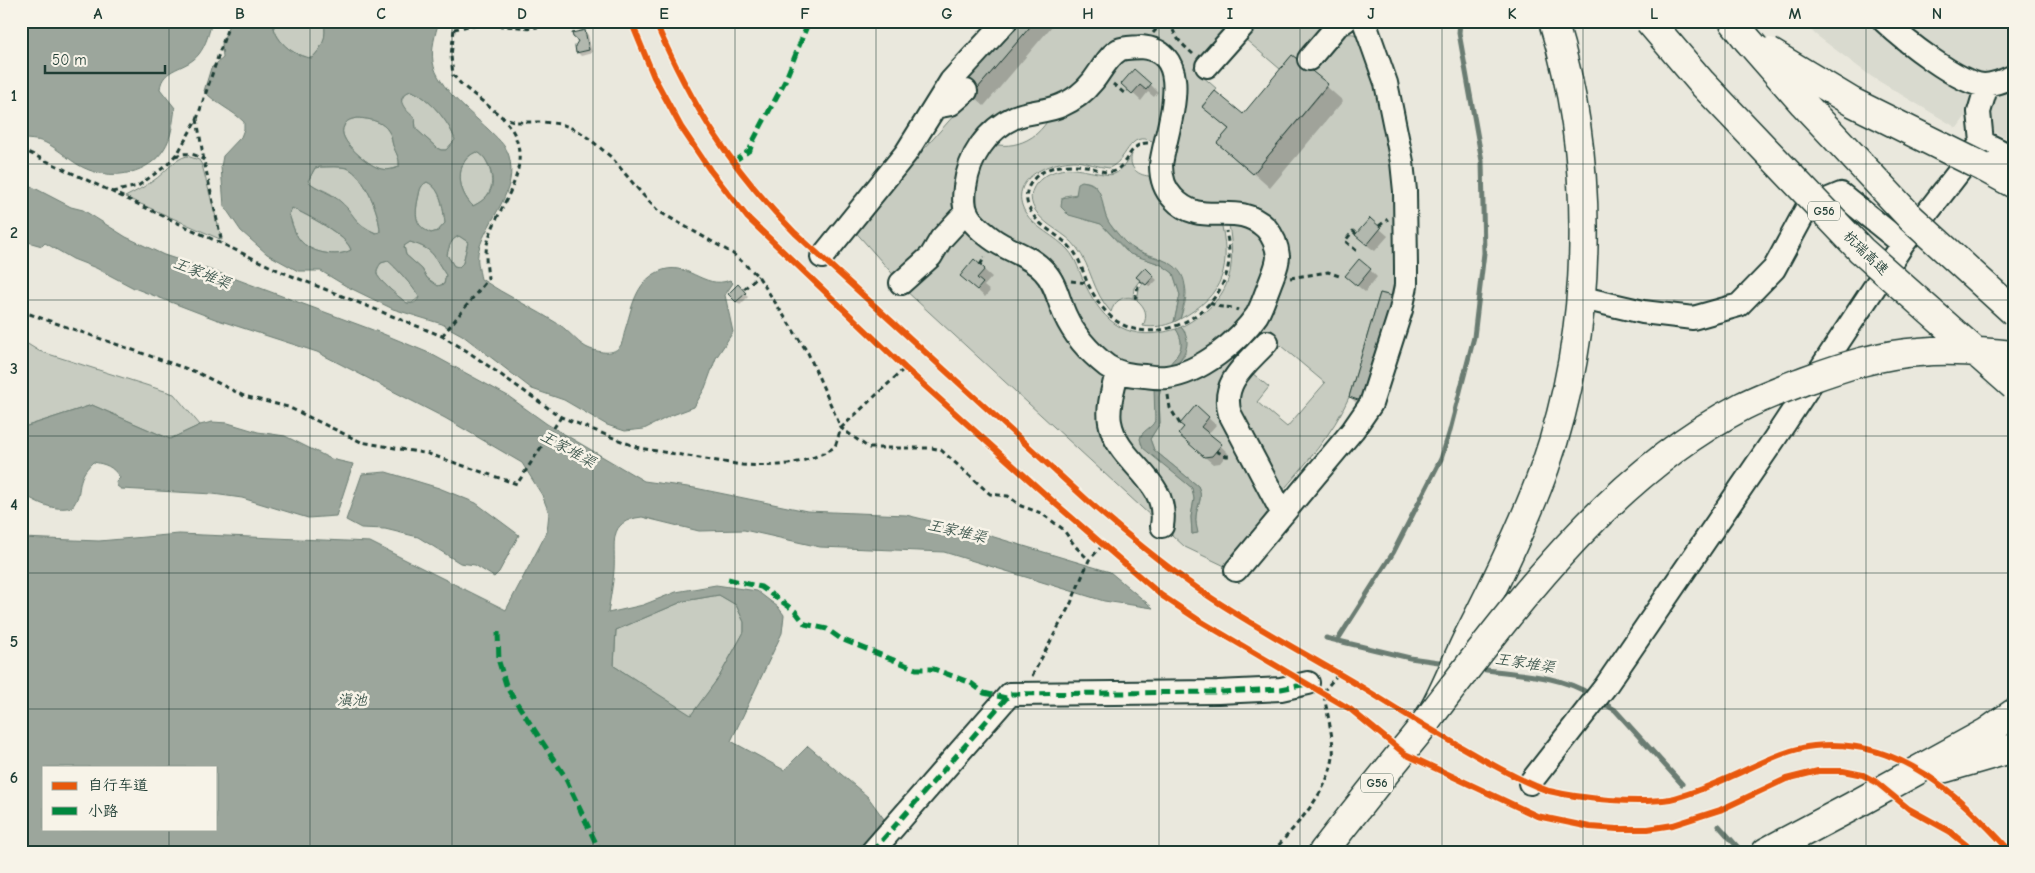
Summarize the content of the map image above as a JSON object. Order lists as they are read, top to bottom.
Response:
{
  "streets": {
    "highway": ["G56", "杭瑞高速"]
  },
  "water": ["王家堆渠", "滇池"],
  "legend": ["自行车道", "小路"],
  "scale_bar": "50 m",
  "grid": {
    "columns": [
      "A",
      "B",
      "C",
      "D",
      "E",
      "F",
      "G",
      "H",
      "I",
      "J",
      "K",
      "L",
      "M",
      "N"
    ],
    "rows": [
      "1",
      "2",
      "3",
      "4",
      "5",
      "6"
    ]
  }
}
